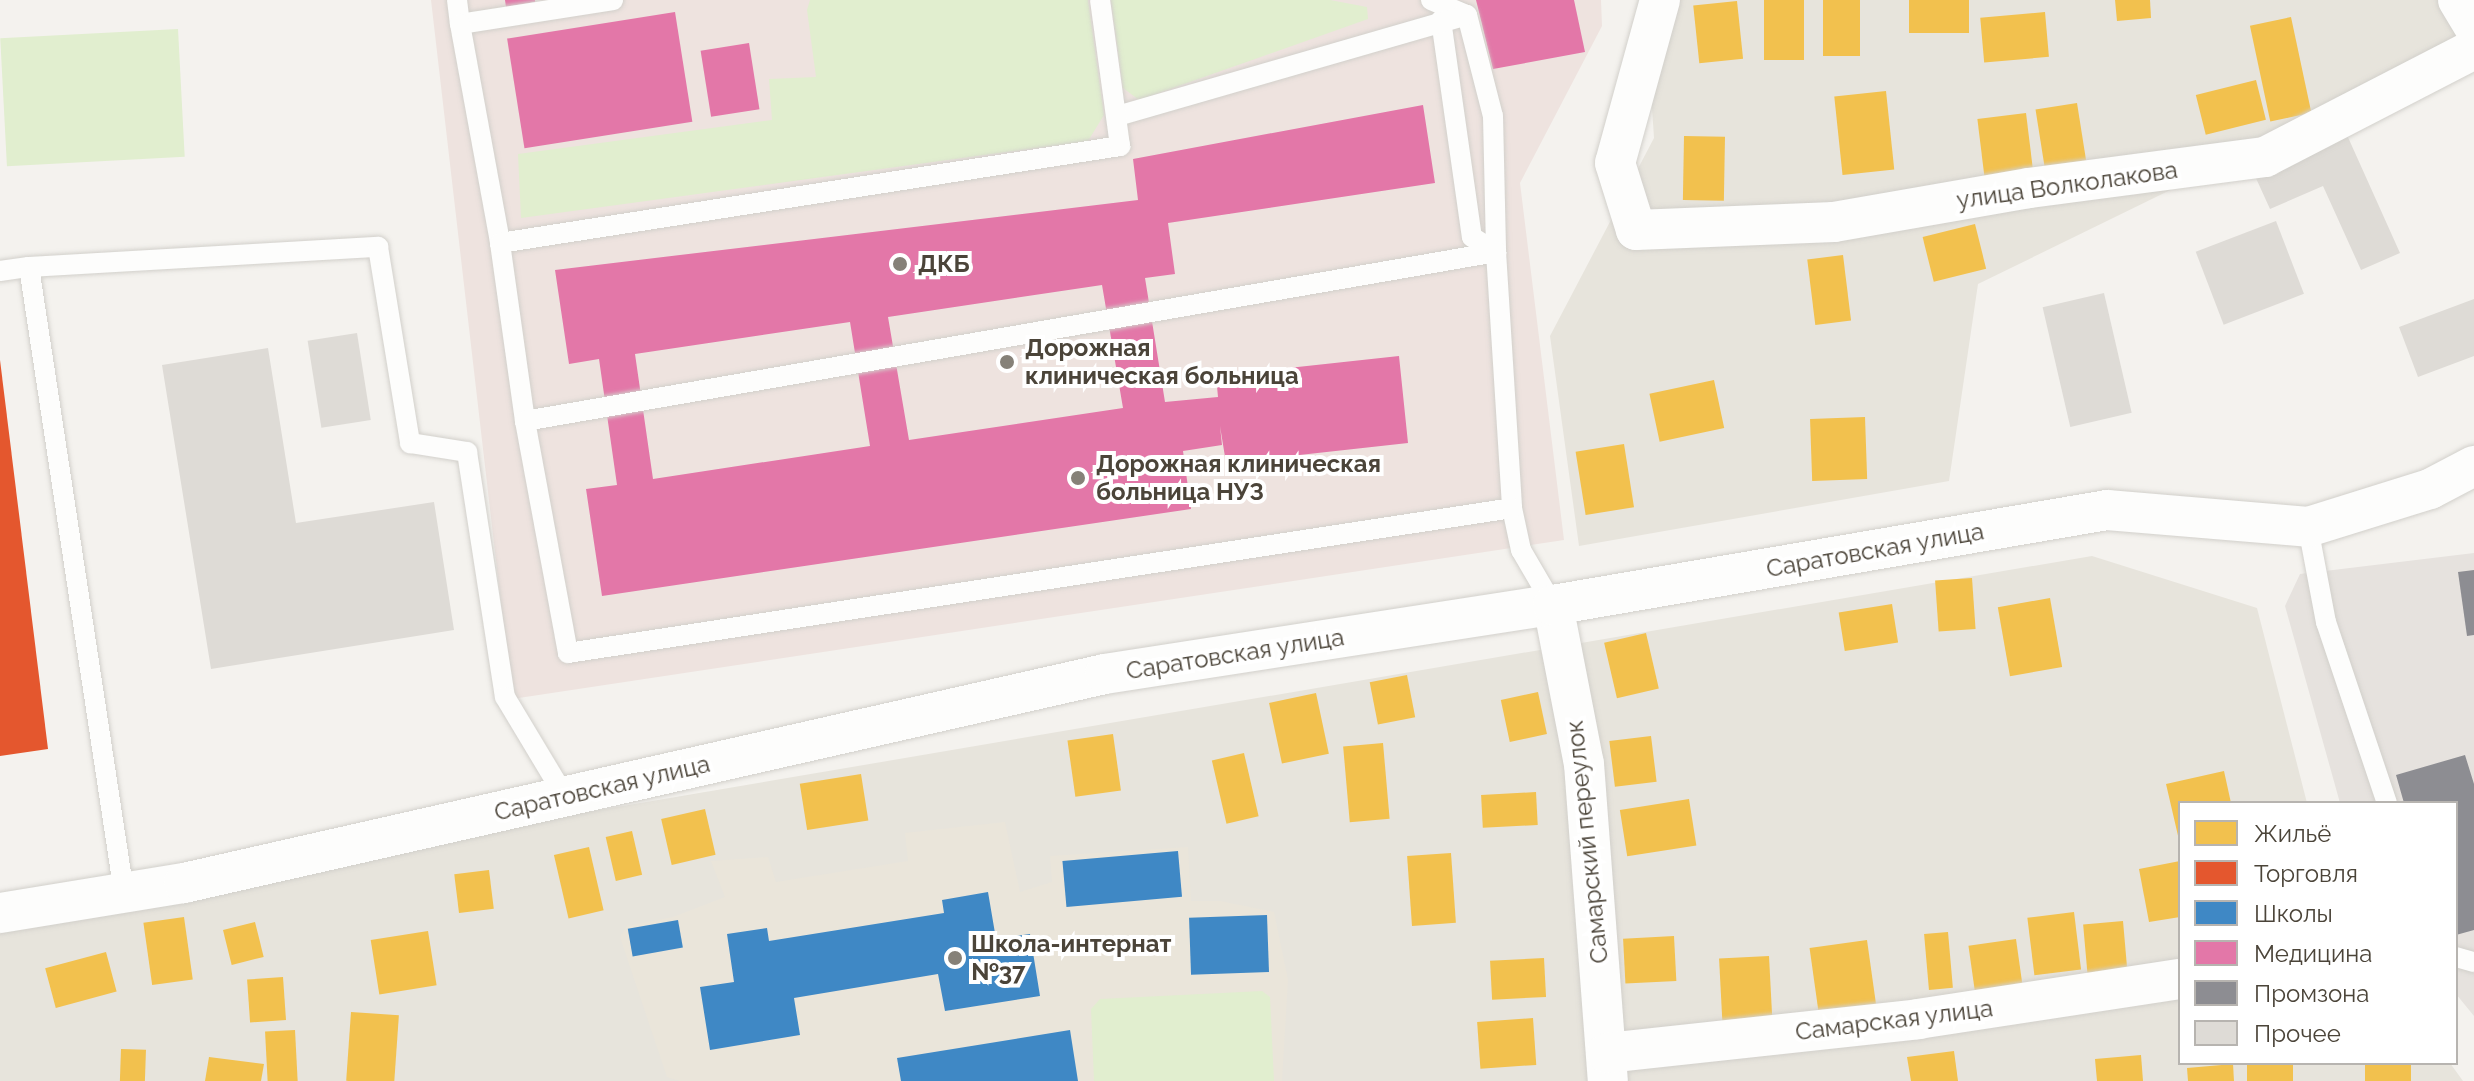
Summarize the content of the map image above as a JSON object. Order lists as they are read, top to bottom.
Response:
{
  "streets": {
    "street": [
      "улица Волколакова",
      "Саратовская улица",
      "Самарский переулок",
      "Самарская улица"
    ]
  },
  "crossings": [
    ["Саратовская улица", "Самарский переулок"],
    ["Самарский переулок", "Самарская улица"]
  ],
  "places": [
    "ДКБ",
    "Дорожная клиническая больница",
    "Дорожная клиническая больница НУЗ",
    "Школа-интернат №37"
  ],
  "legend": [
    "Жильё",
    "Торговля",
    "Школы",
    "Медицина",
    "Промзона",
    "Прочее"
  ]
}
